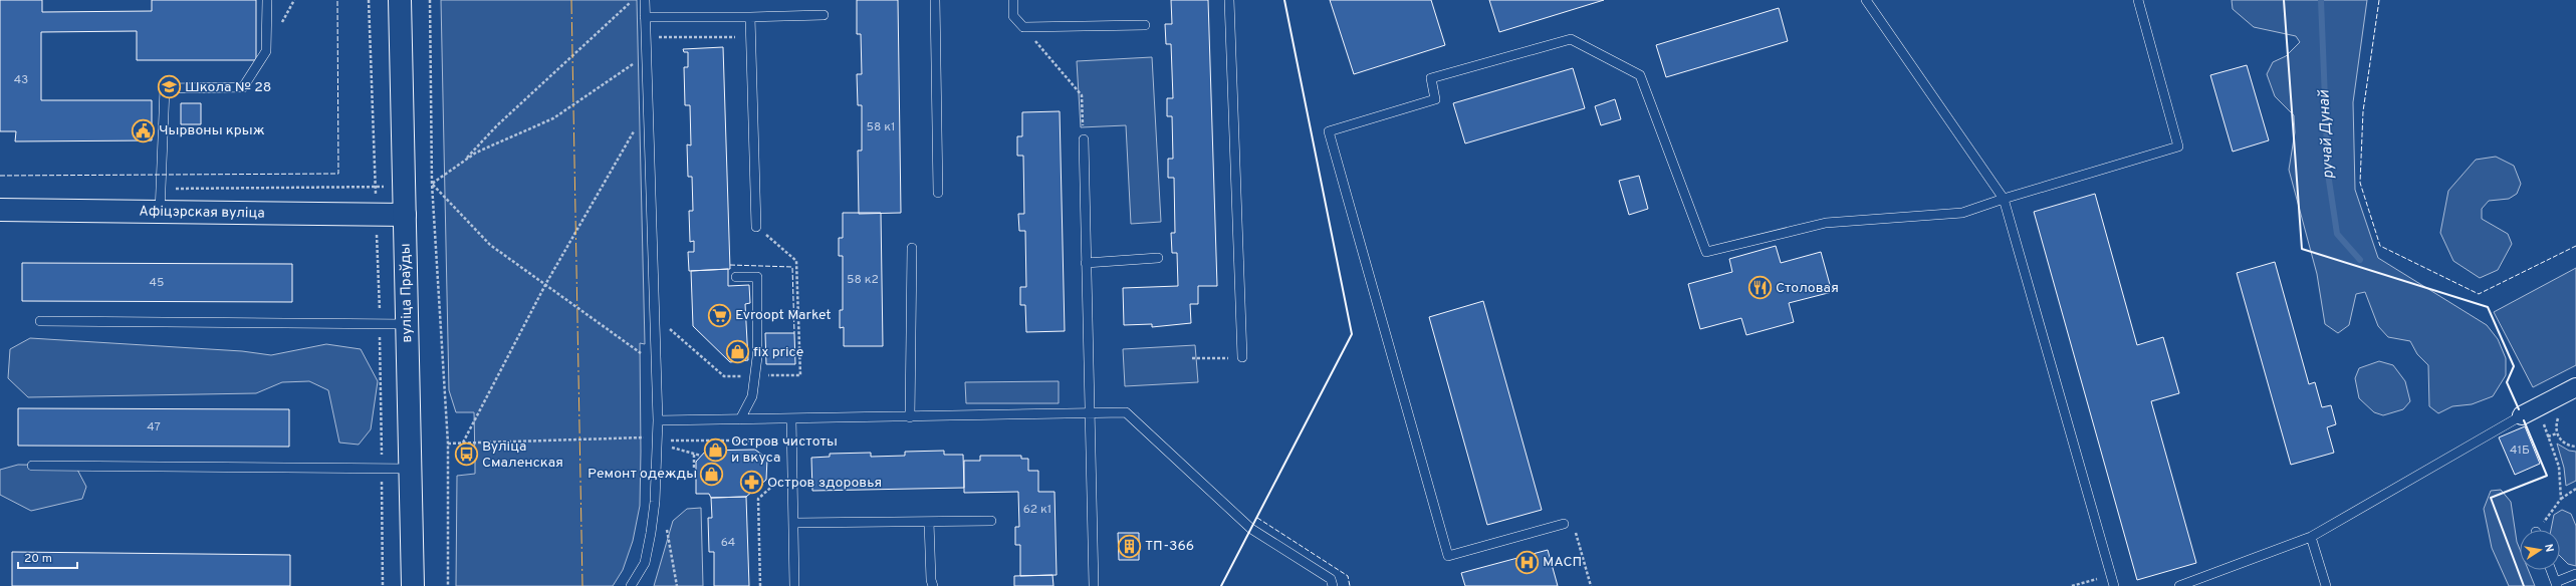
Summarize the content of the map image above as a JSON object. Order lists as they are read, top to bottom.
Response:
{
  "streets": {
    "main road": ["Афіцэрская вуліца", "вуліца Праўды"]
  },
  "crossings": [
    ["Афіцэрская вуліца", "вуліца Праўды"]
  ],
  "water": ["ручай Дунай"],
  "places": {
    "school or university": ["Школа № 28"],
    "public building": ["Чырвоны крыж"],
    "restaurant": ["Столовая"],
    "supermarket": ["Evroopt Market"],
    "shop": ["fix price", "Остров чистоты и вкуса", "Ремонт одежды"],
    "bus stop": ["Вуліца Смаленская"],
    "pharmacy": ["Остров здоровья"],
    "building": ["ТП-366"],
    "hospital": ["МАСП"]
  },
  "house_numbers": [
    "43",
    "58 к1",
    "58 к2",
    "45",
    "47",
    "41Б",
    "62 к1",
    "64"
  ],
  "scale_bar": "20 m",
  "north": "right"
}
